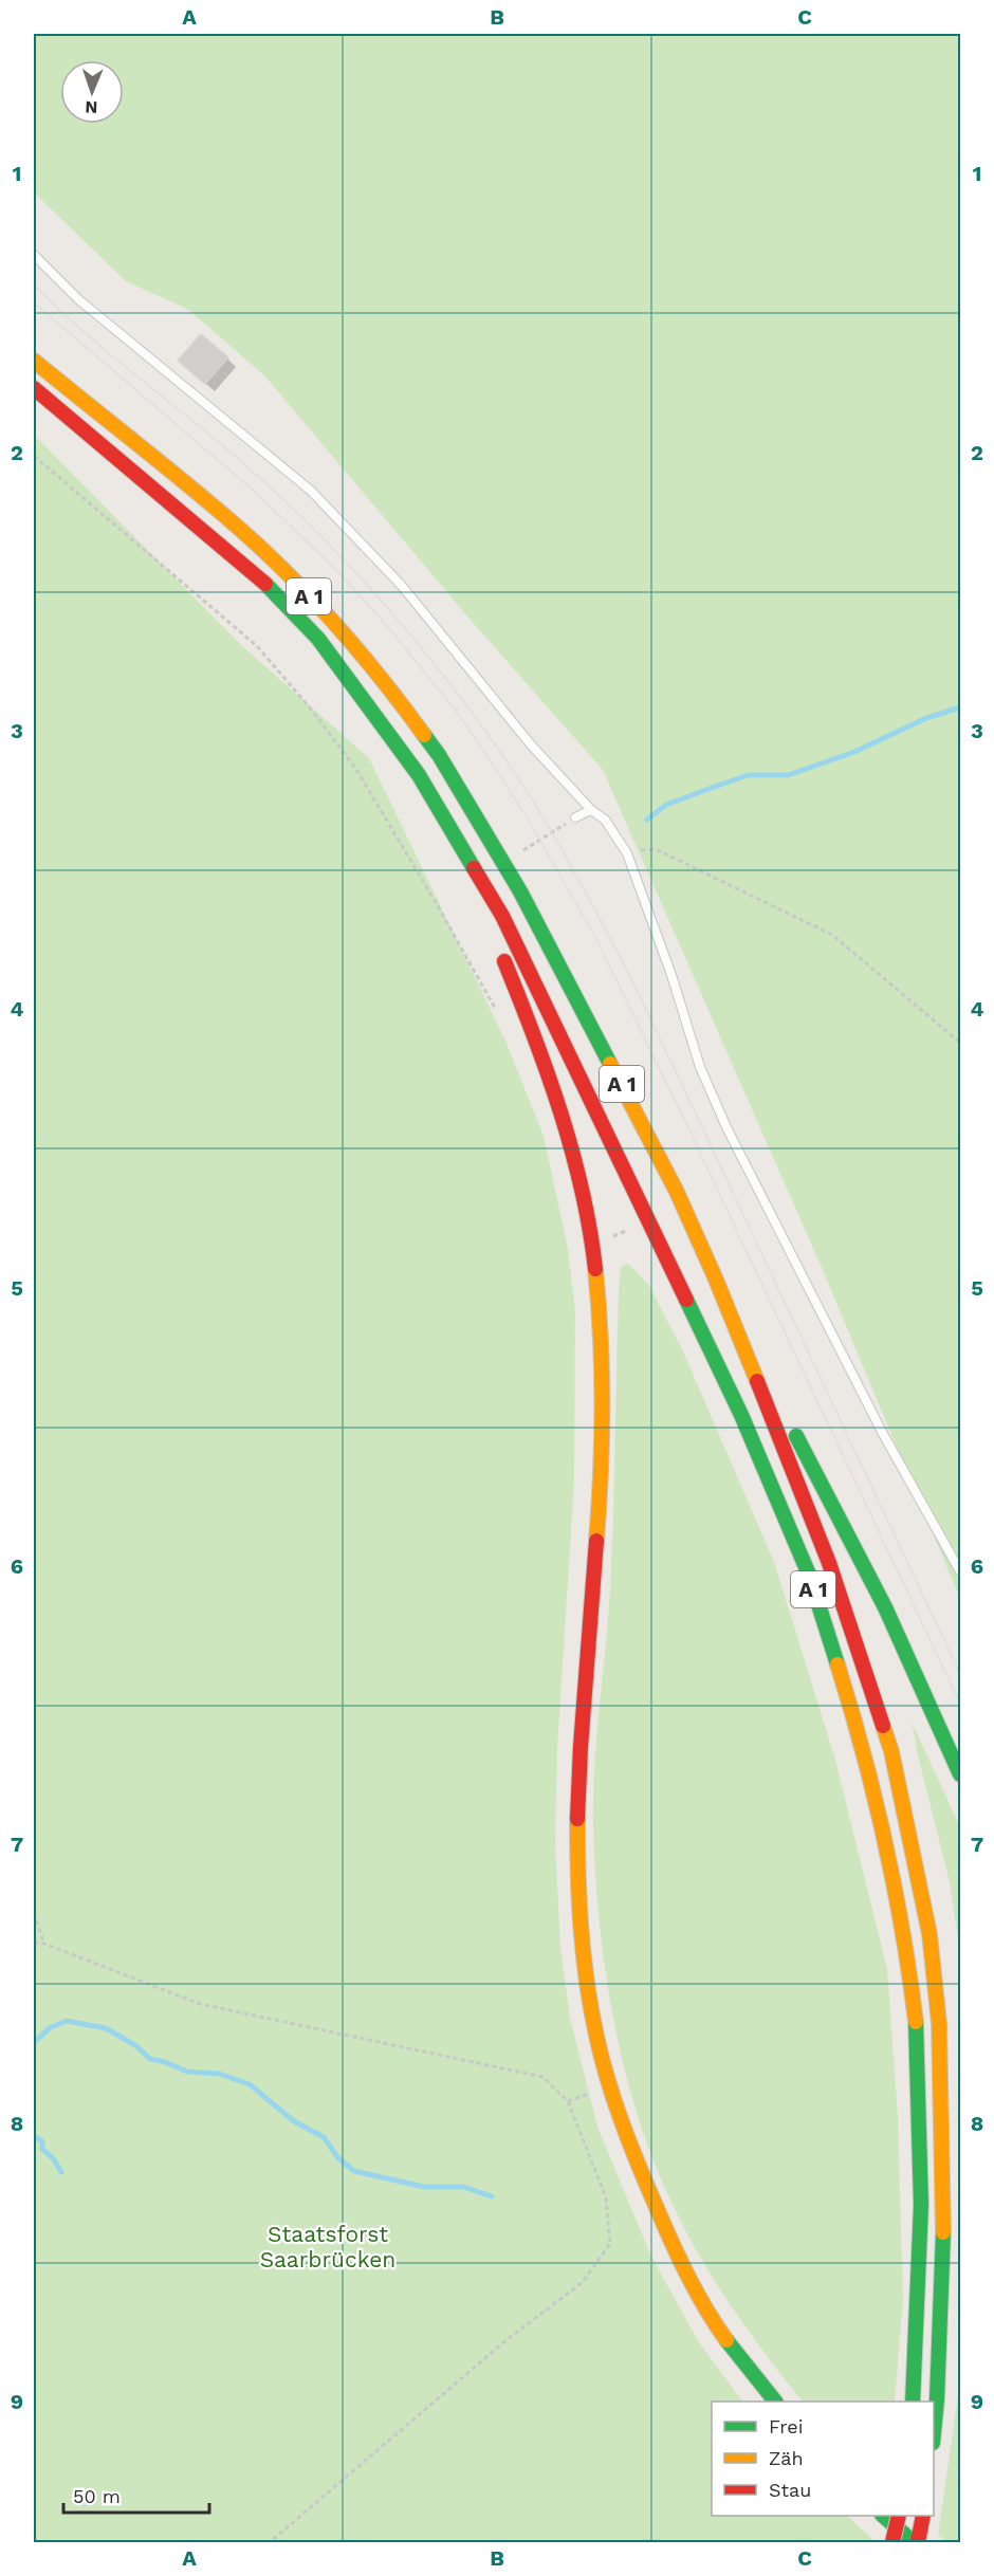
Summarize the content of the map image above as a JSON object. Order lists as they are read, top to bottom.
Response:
{
  "streets": {
    "highway": ["A 1"]
  },
  "parks": ["Staatsforst Saarbrücken"],
  "legend": ["Frei", "Zäh", "Stau"],
  "scale_bar": "50 m",
  "north": "bottom",
  "grid": {
    "columns": ["A", "B", "C"],
    "rows": [
      "1",
      "2",
      "3",
      "4",
      "5",
      "6",
      "7",
      "8",
      "9"
    ]
  }
}
